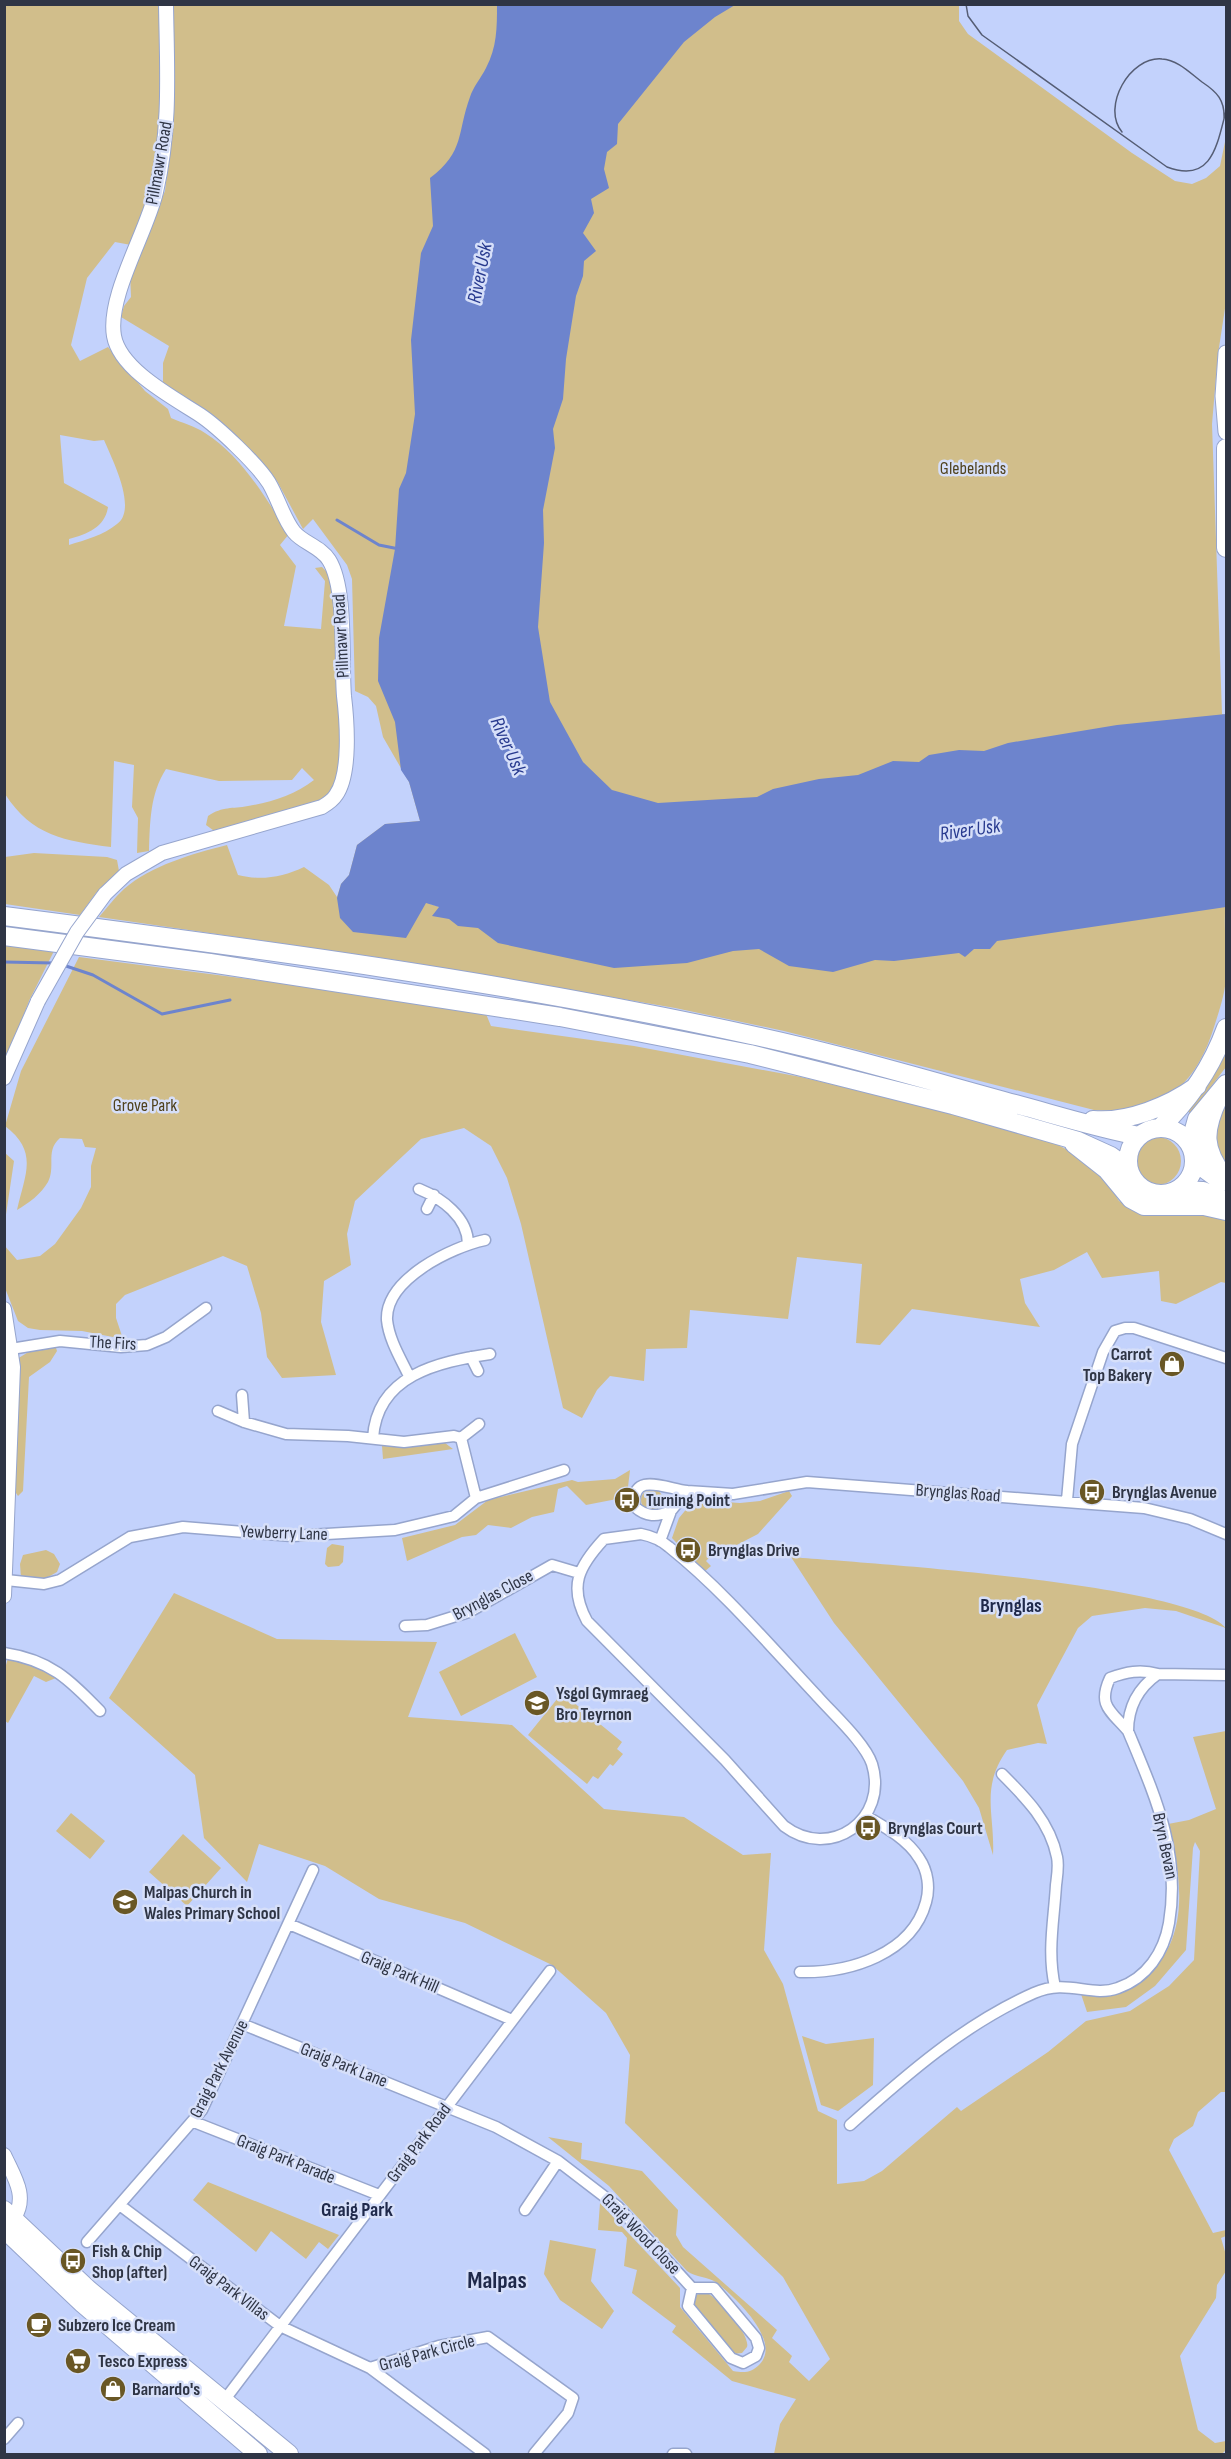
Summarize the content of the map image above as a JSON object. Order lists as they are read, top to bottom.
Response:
{
  "streets": {
    "street": [
      "Pillmawr Road",
      "The Firs",
      "Brynglas Road",
      "Yewberry Lane",
      "Brynglas Close",
      "Bryn Bevan",
      "Graig Park Hill",
      "Graig Park Lane",
      "Graig Park Avenue",
      "Graig Park Road",
      "Graig Park Parade",
      "Graig Wood Close",
      "Graig Park Villas",
      "Graig Park Circle"
    ]
  },
  "crossings": [
    ["Graig Park Hill", "Graig Park Avenue"],
    ["Graig Park Hill", "Graig Park Road"],
    ["Graig Park Lane", "Graig Park Avenue"],
    ["Graig Park Lane", "Graig Park Road"],
    ["Graig Park Lane", "Graig Wood Close"],
    ["Graig Park Avenue", "Graig Park Parade"],
    ["Graig Park Avenue", "Graig Park Villas"],
    ["Graig Park Road", "Graig Park Parade"],
    ["Graig Park Road", "Graig Wood Close"],
    ["Graig Park Road", "Graig Park Villas"],
    ["Graig Park Road", "Graig Park Circle"],
    ["Graig Park Villas", "Graig Park Circle"]
  ],
  "districts": ["Brynglas", "Graig Park", "Malpas"],
  "water": ["River Usk"],
  "parks": ["Glebelands", "Grove Park"],
  "places": {
    "shop": ["Carrot Top Bakery", "Barnardo's"],
    "bus stop": [
      "Brynglas Avenue",
      "Turning Point",
      "Brynglas Drive",
      "Brynglas Court",
      "Fish & Chip Shop (after)"
    ],
    "school or university": ["Ysgol Gymraeg Bro Teyrnon", "Malpas Church in Wales Primary School"],
    "cafe": ["Subzero Ice Cream"],
    "supermarket": ["Tesco Express"]
  }
}
